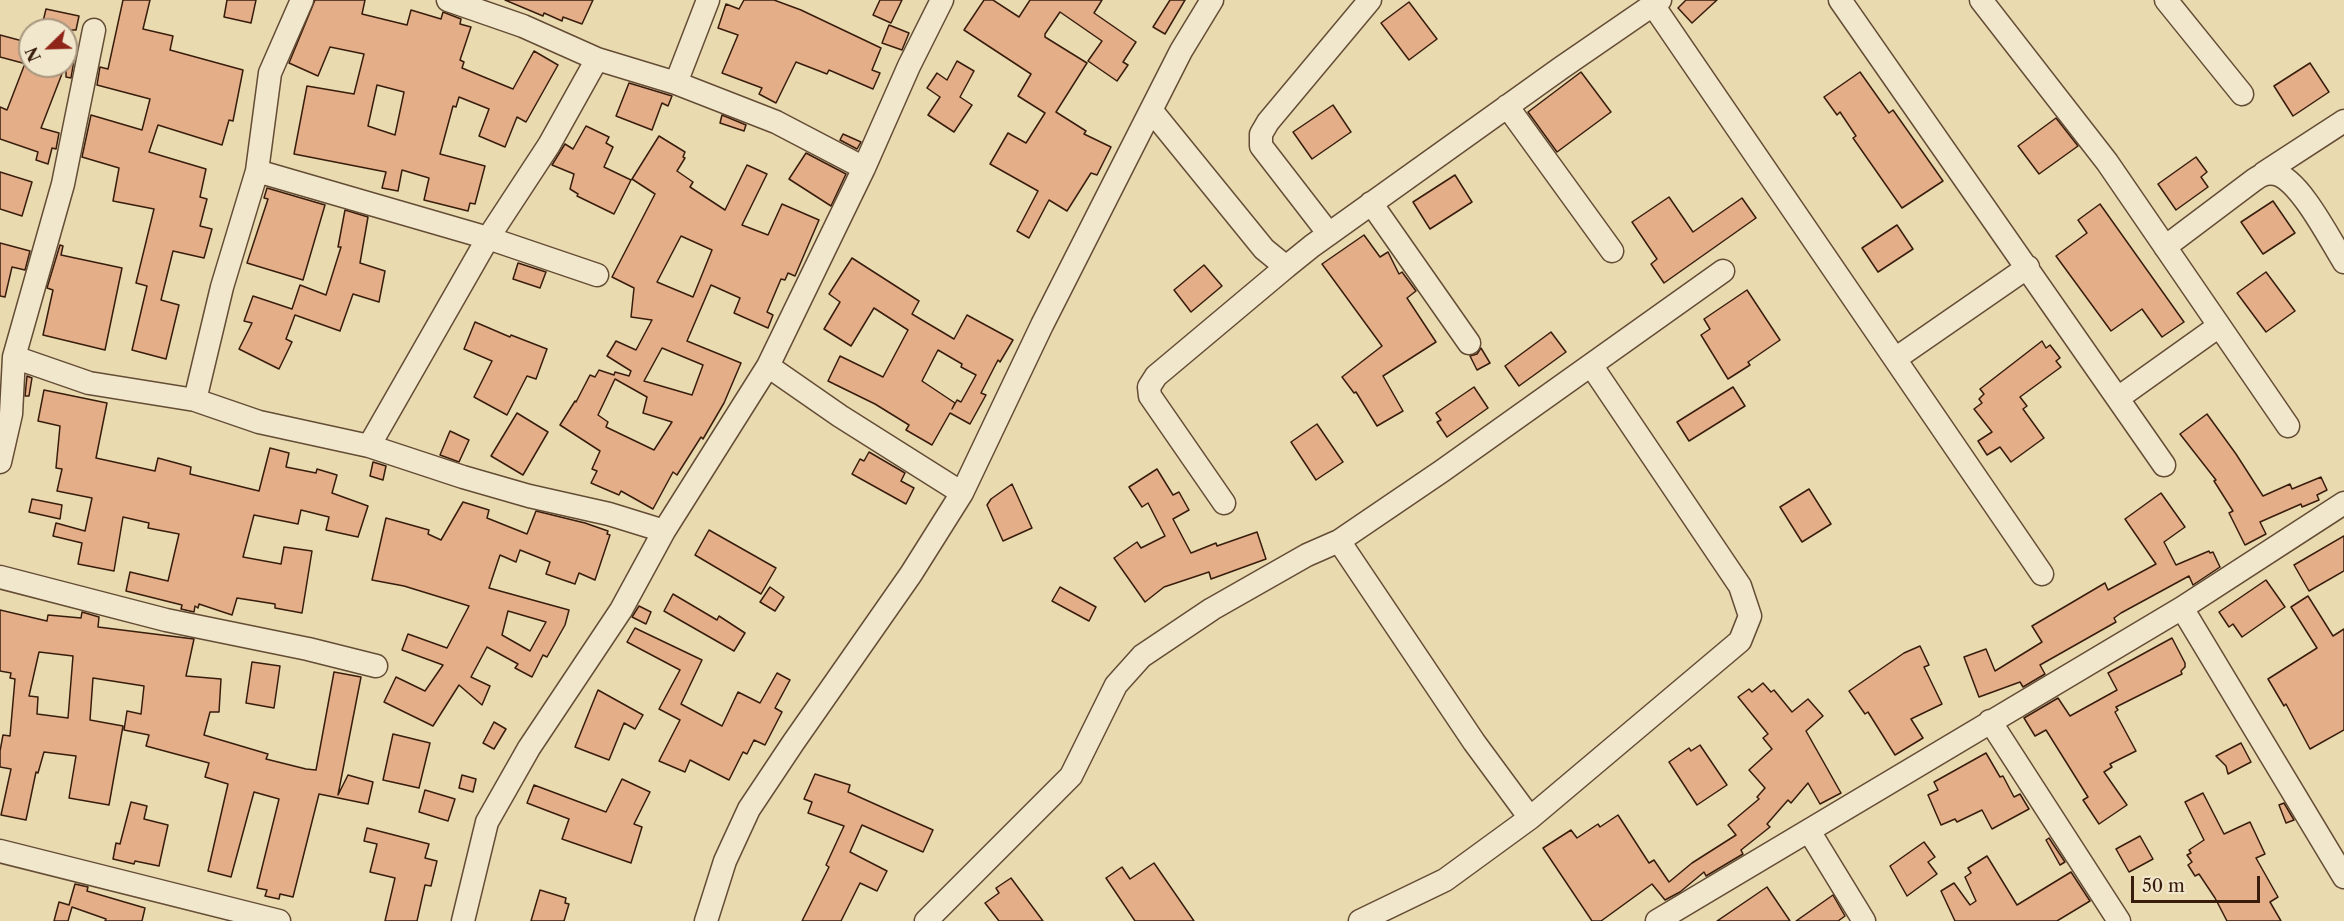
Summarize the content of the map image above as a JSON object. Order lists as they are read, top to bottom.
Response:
{
  "scale_bar": "50 m",
  "north": "bottom left"
}
